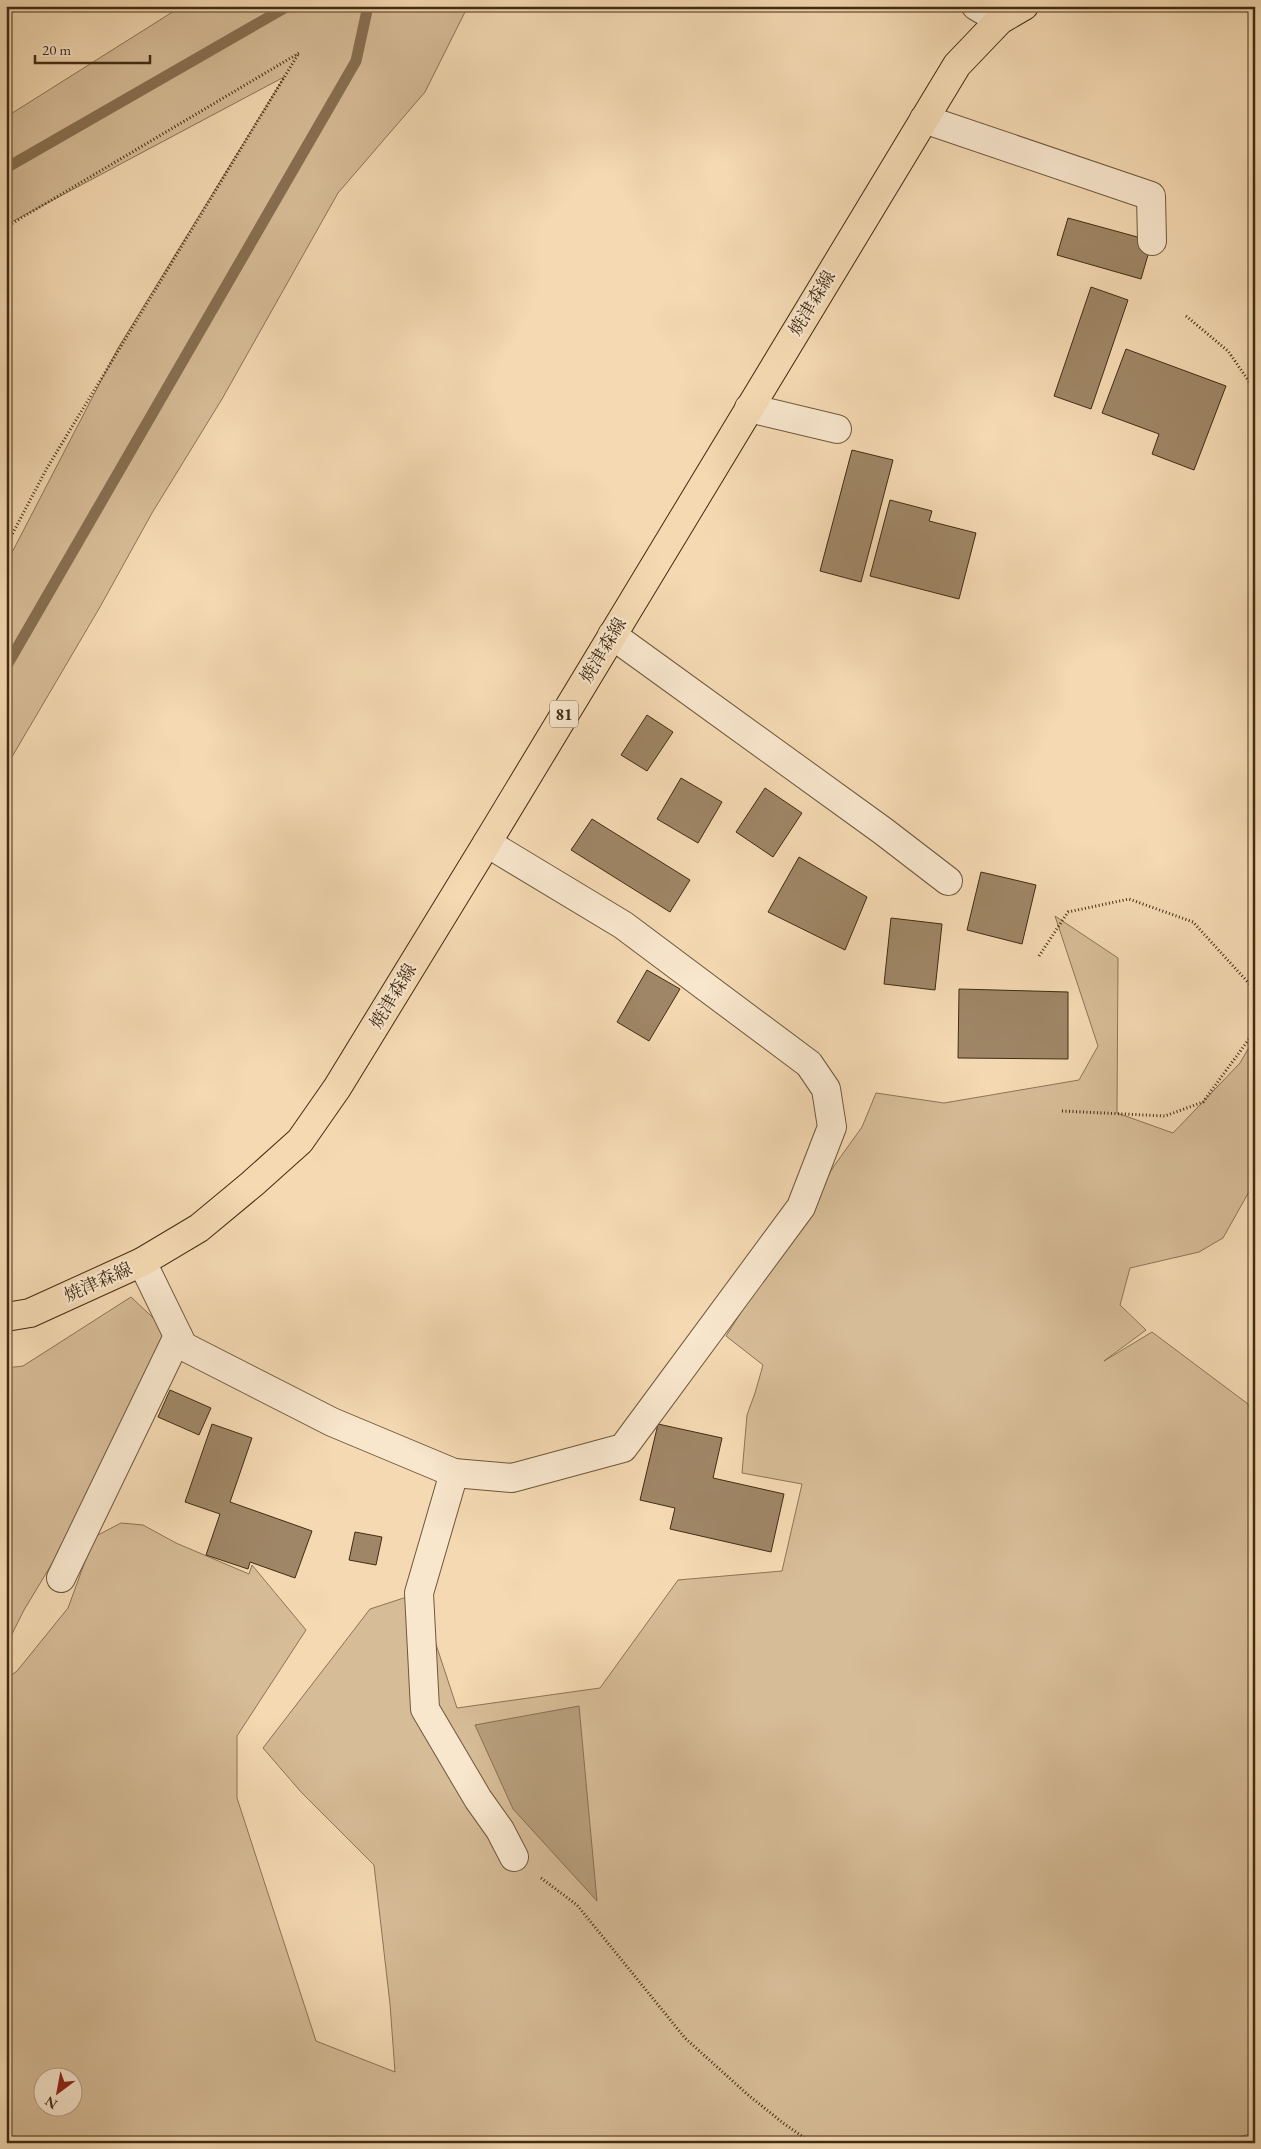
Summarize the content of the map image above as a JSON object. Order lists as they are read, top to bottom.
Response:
{
  "streets": {
    "main road": ["焼津森線", "81"]
  },
  "scale_bar": "20 m",
  "north": "bottom left"
}
